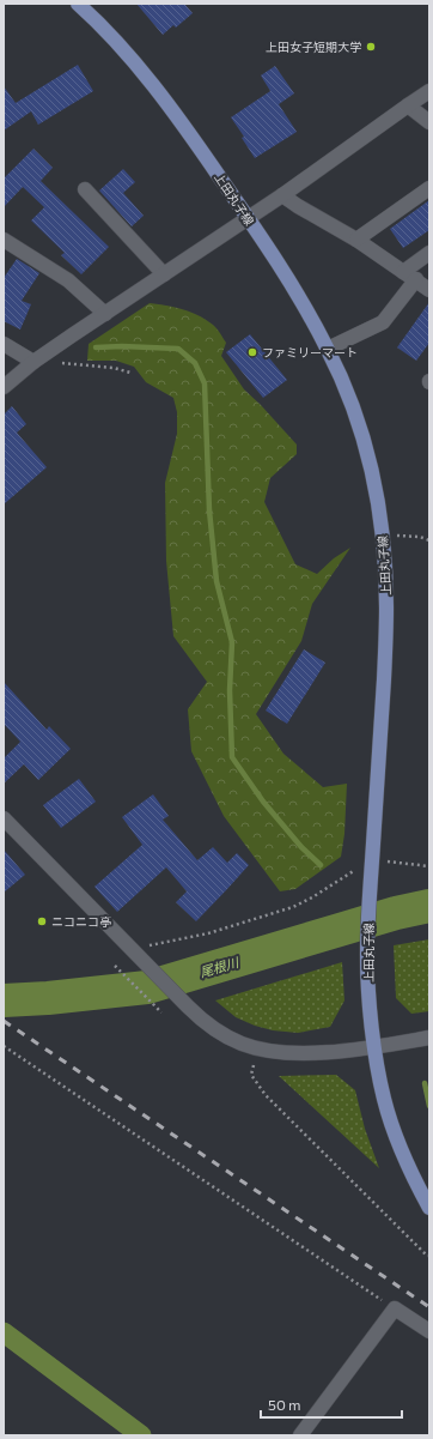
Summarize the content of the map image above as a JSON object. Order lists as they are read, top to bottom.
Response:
{
  "streets": {
    "main road": ["上田丸子線"]
  },
  "water": ["尾根川"],
  "places": ["上田女子短期大学", "ファミリーマート", "ニコニコ亭"],
  "scale_bar": "50 m"
}
